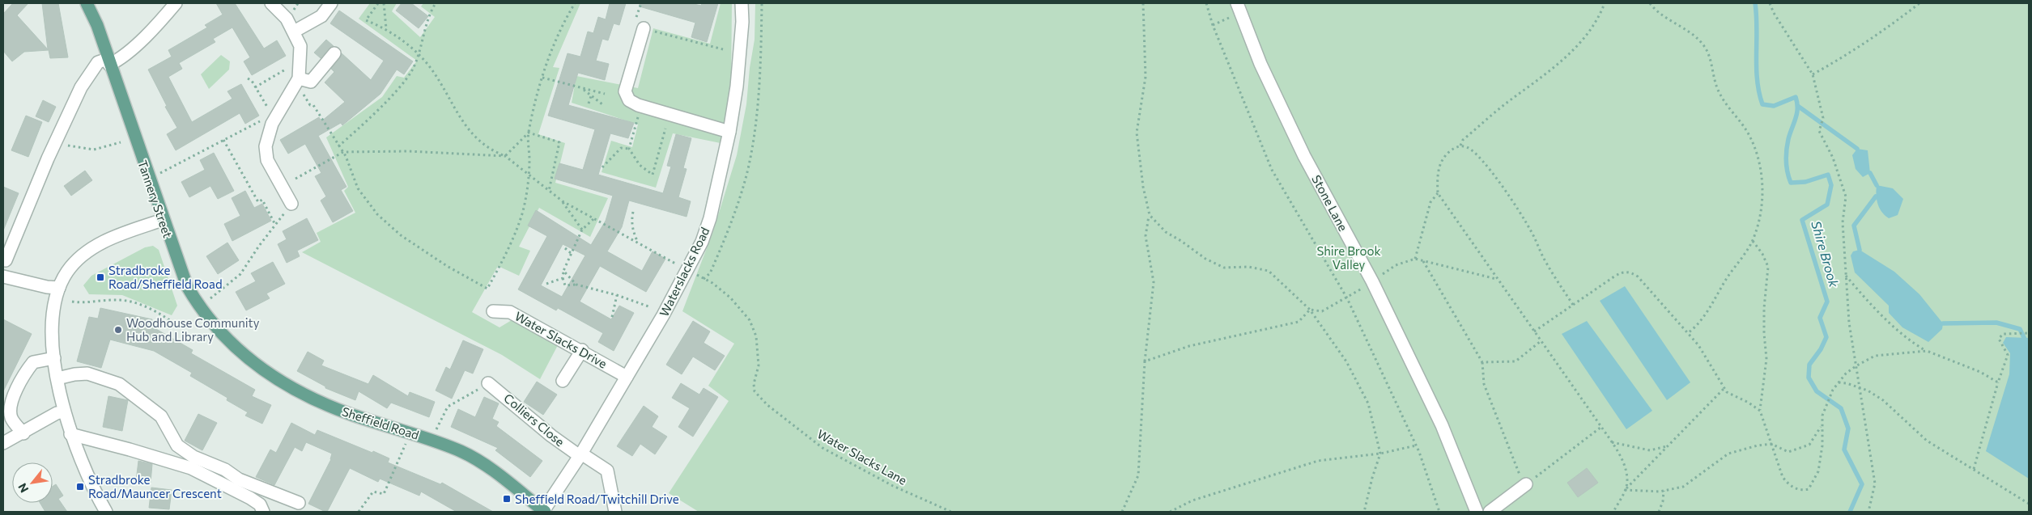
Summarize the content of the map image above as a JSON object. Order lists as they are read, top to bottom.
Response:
{
  "streets": {
    "main road": ["Tannery Street", "Sheffield Road"],
    "street": [
      "Stone Lane",
      "Waterslacks Road",
      "Water Slacks Drive",
      "Colliers Close"
    ],
    "path": ["Water Slacks Lane"]
  },
  "crossings": [
    ["Tannery Street", "Sheffield Road"],
    ["Waterslacks Road", "Water Slacks Drive"],
    ["Waterslacks Road", "Colliers Close"],
    ["Waterslacks Road", "Sheffield Road"]
  ],
  "water": ["Shire Brook"],
  "parks": ["Shire Brook Valley"],
  "places": {
    "transit": ["Stradbroke Road/Sheffield Road", "Stradbroke Road/Mauncer Crescent", "Sheffield Road/Twitchill Drive"],
    "other": ["Woodhouse Community Hub and Library"]
  },
  "north": "bottom left"
}
